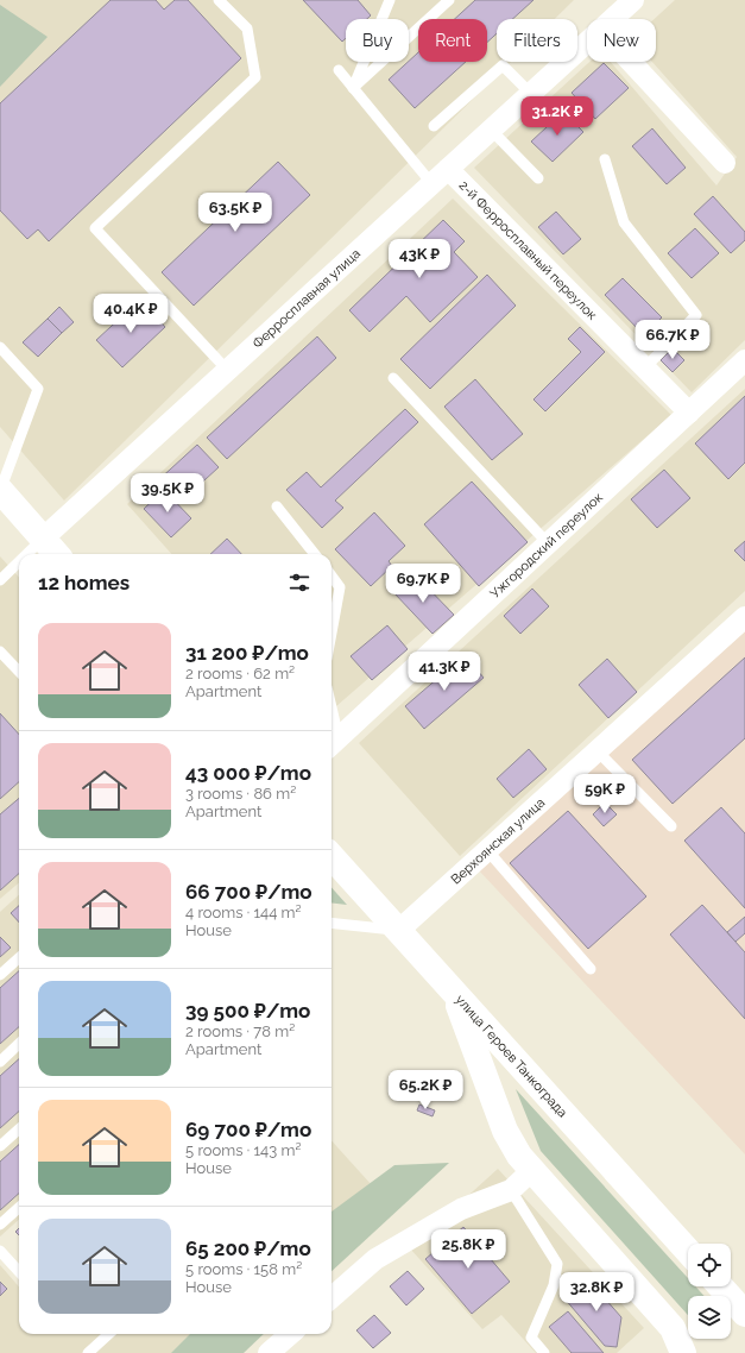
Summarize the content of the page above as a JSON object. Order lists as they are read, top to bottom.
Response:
{
  "streets": {
    "main road": ["улица Героев Танкограда"],
    "street": [
      "2-й Ферросплавный переулок",
      "Ферросплавная улица",
      "Ужгородский переулок",
      "Верхоянская улица"
    ]
  },
  "crossings": [
    ["2-й Ферросплавный переулок", "Ферросплавная улица"],
    ["2-й Ферросплавный переулок", "Ужгородский переулок"],
    ["Верхоянская улица", "улица Героев Танкограда"]
  ],
  "page": {
    "chip": [
      "Buy",
      "Rent",
      "Filters",
      "New"
    ],
    "price": [
      "31.2K ₽",
      "63.5K ₽",
      "43K ₽",
      "40.4K ₽",
      "66.7K ₽",
      "39.5K ₽",
      "69.7K ₽",
      "41.3K ₽",
      "59K ₽",
      "65.2K ₽",
      "25.8K ₽",
      "32.8K ₽"
    ],
    "heading": "12 homes",
    "list": [
      {
        "name": "31 200 ₽/mo",
        "note": "2 rooms · 62 m² · Apartment"
      },
      {
        "name": "43 000 ₽/mo",
        "note": "3 rooms · 86 m² · Apartment"
      },
      {
        "name": "66 700 ₽/mo",
        "note": "4 rooms · 144 m² · House"
      },
      {
        "name": "39 500 ₽/mo",
        "note": "2 rooms · 78 m² · Apartment"
      },
      {
        "name": "69 700 ₽/mo",
        "note": "5 rooms · 143 m² · House"
      },
      {
        "name": "65 200 ₽/mo",
        "note": "5 rooms · 158 m² · House"
      }
    ]
  }
}
